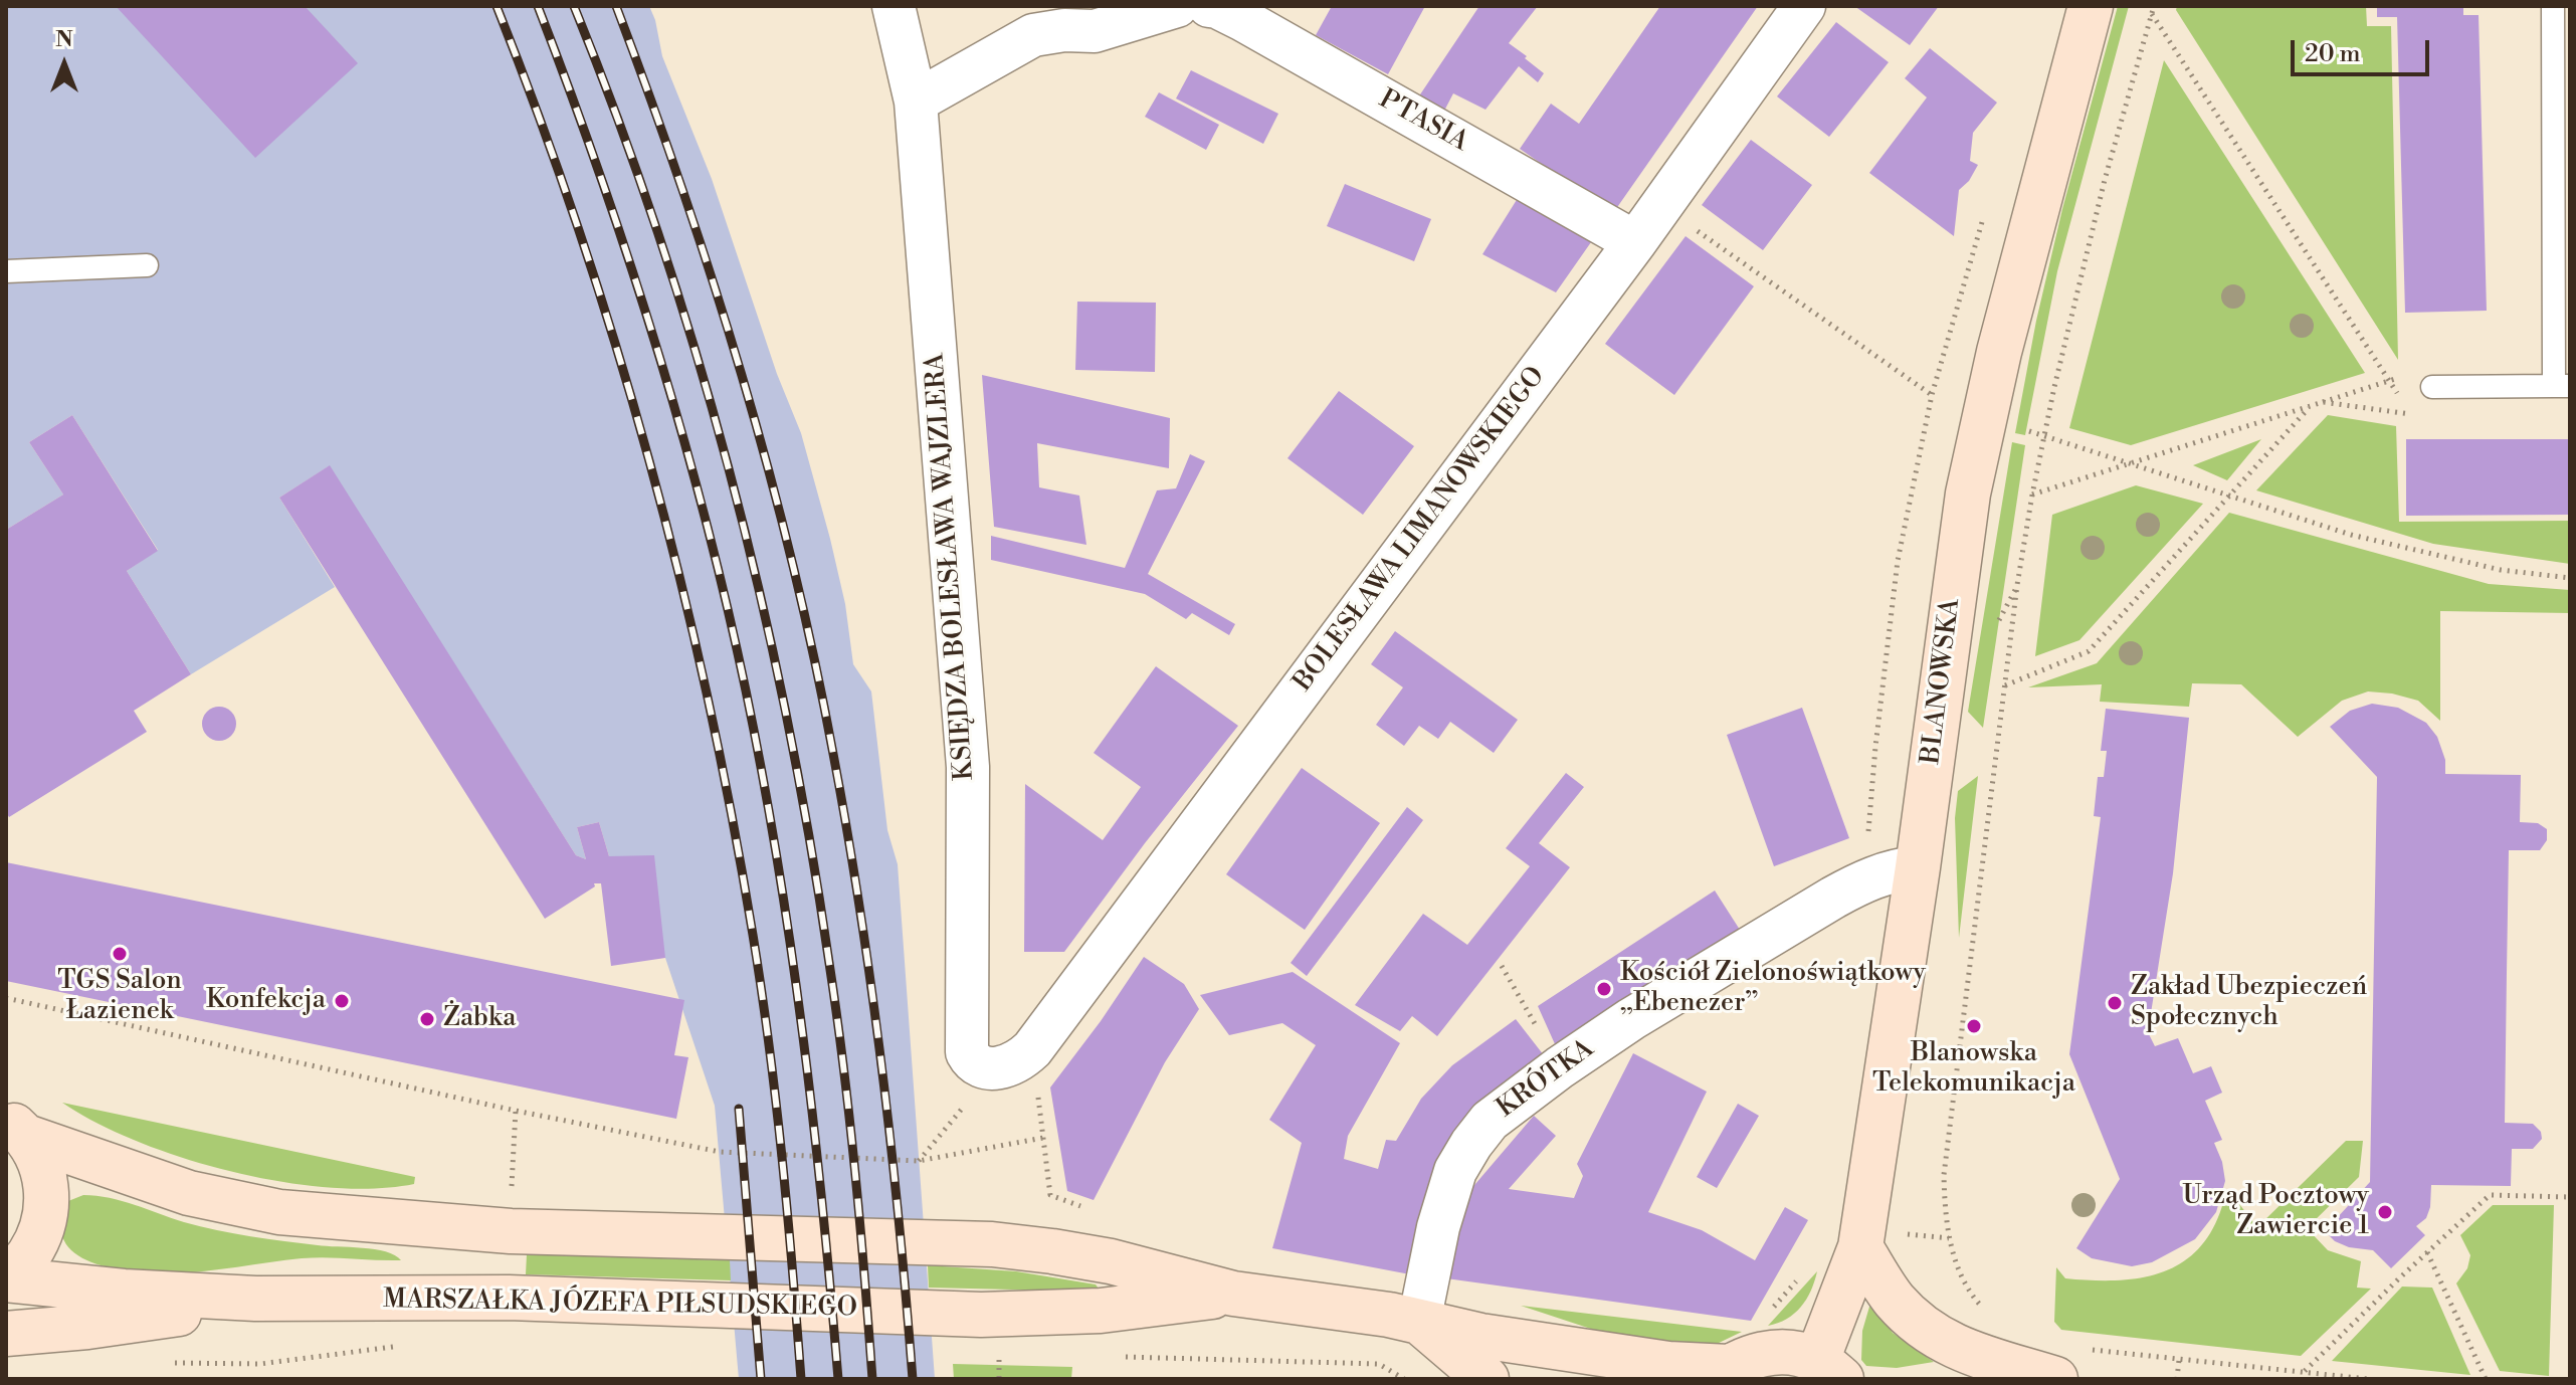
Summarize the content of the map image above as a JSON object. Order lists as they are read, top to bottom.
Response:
{
  "streets": {
    "street": [
      "PTASIA",
      "BOLESŁAWA LIMANOWSKIEGO",
      "KSIĘDZA BOLESŁAWA WAJZLERA",
      "BLANOWSKA",
      "KRÓTKA",
      "MARSZAŁKA JÓZEFA PIŁSUDSKIEGO"
    ]
  },
  "crossings": [
    ["PTASIA", "BOLESŁAWA LIMANOWSKIEGO"],
    ["BOLESŁAWA LIMANOWSKIEGO", "KSIĘDZA BOLESŁAWA WAJZLERA"],
    ["BLANOWSKA", "KRÓTKA"],
    ["KRÓTKA", "MARSZAŁKA JÓZEFA PIŁSUDSKIEGO"]
  ],
  "places": [
    "TGS Salon Łazienek",
    "Kościół Zielonoświątkowy „Ebenezer”",
    "Konfekcja",
    "Zakład Ubezpieczeń Społecznych",
    "Żabka",
    "Blanowska Telekomunikacja",
    "Urząd Pocztowy Zawiercie 1"
  ],
  "scale_bar": "20 m",
  "north": "top"
}
